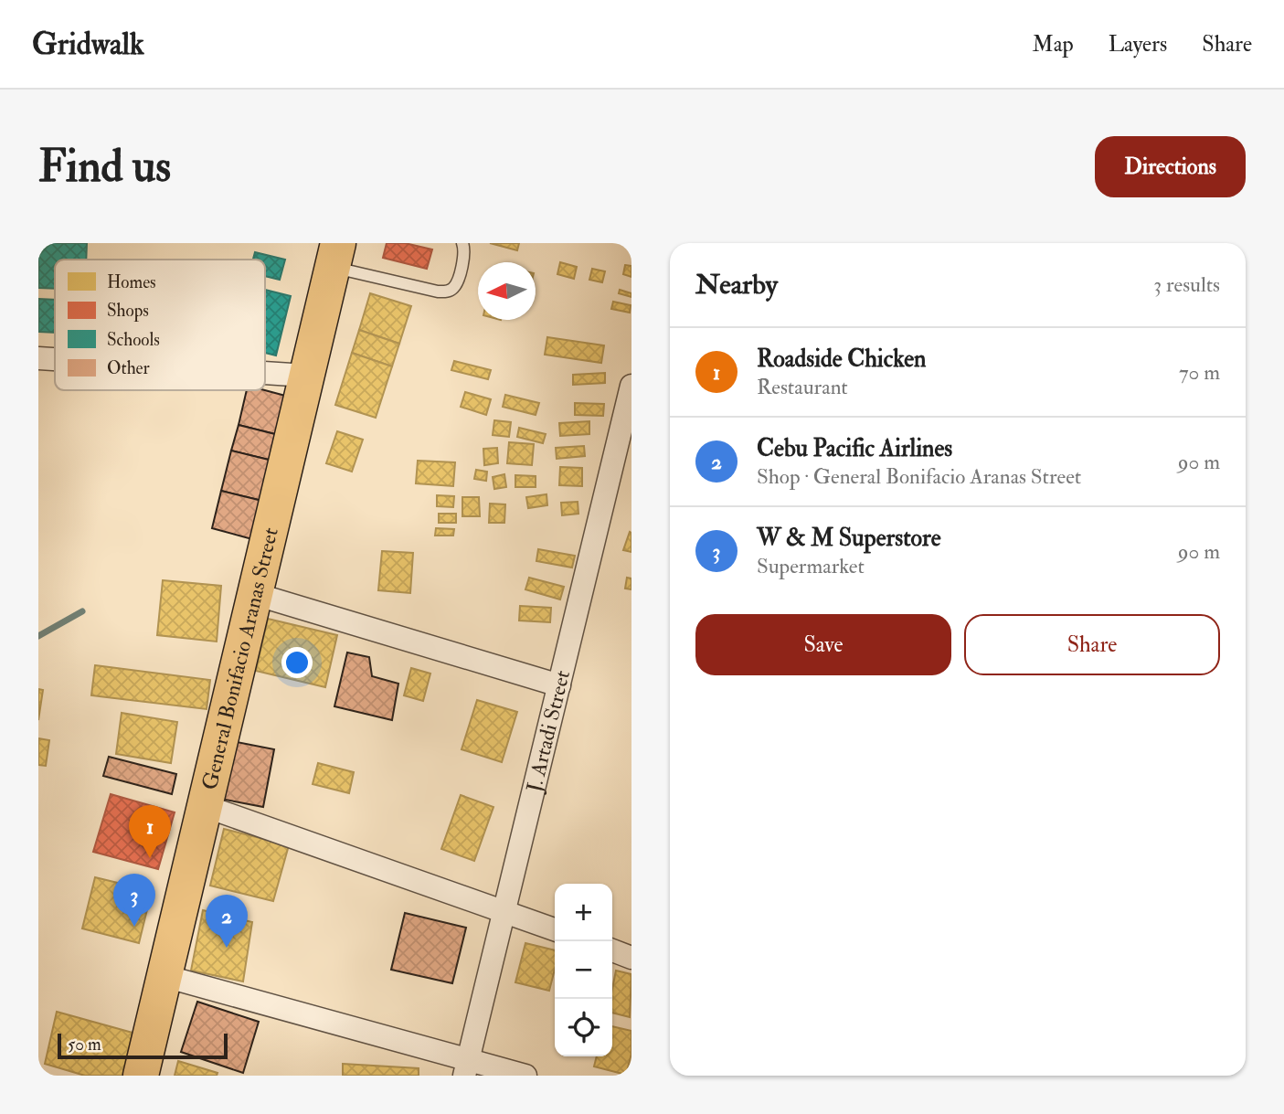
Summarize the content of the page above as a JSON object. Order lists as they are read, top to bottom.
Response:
{
  "streets": {
    "main road": ["General Bonifacio Aranas Street"],
    "street": ["J. Artadi Street"]
  },
  "legend": [
    "Homes",
    "Shops",
    "Schools",
    "Other"
  ],
  "scale_bar": "50 m",
  "north": "left",
  "page": {
    "header": "Gridwalk",
    "nav": ["Map", "Layers", "Share"],
    "buttons": [
      "Directions",
      ["Save", "Share"]
    ],
    "title": "Find us",
    "heading": ["Nearby", "3 results"],
    "list": [
      {
        "mark": "1",
        "name": "Roadside Chicken",
        "note": "Restaurant",
        "value": "70 m"
      },
      {
        "mark": "2",
        "name": "Cebu Pacific Airlines",
        "note": "Shop · General Bonifacio Aranas Street",
        "value": "90 m"
      },
      {
        "mark": "3",
        "name": "W & M Superstore",
        "note": "Supermarket",
        "value": "90 m"
      }
    ],
    "pins": ["1", "3", "2"],
    "map_buttons": ["+", "−"],
    "scale": "50 m"
  }
}
